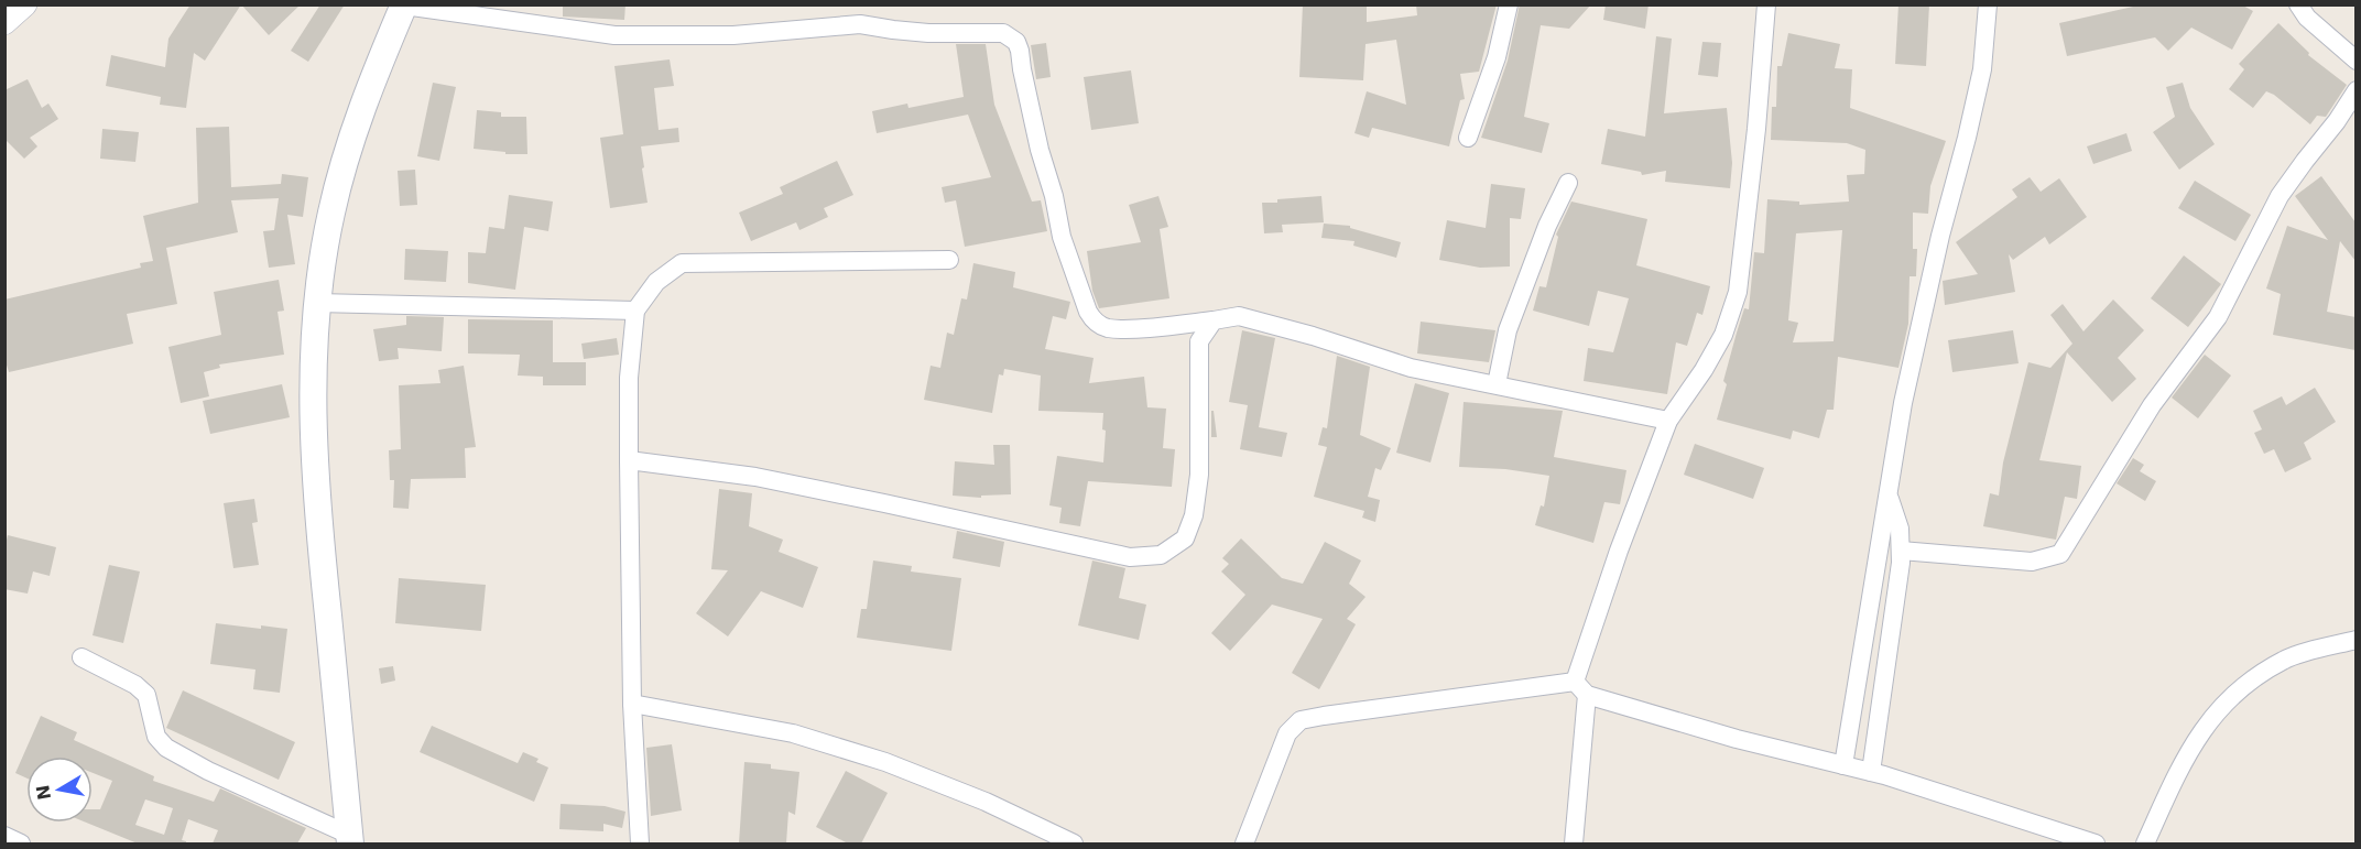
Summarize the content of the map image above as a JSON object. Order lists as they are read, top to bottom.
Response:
{
  "north": "left"
}
